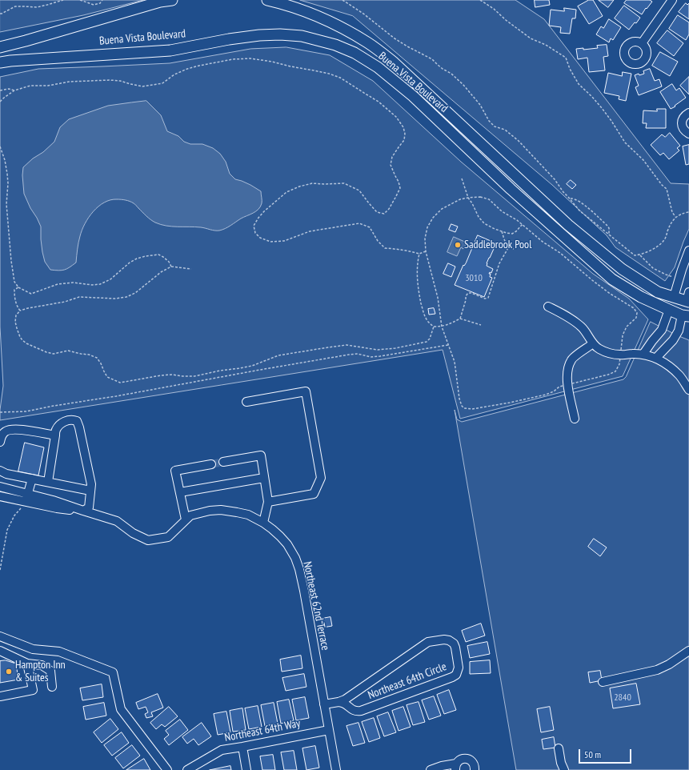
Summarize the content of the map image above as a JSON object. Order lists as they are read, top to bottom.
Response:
{
  "streets": {
    "main road": ["Buena Vista Boulevard"],
    "street": ["Northeast 62nd Terrace", "Northeast 64th Circle", "Northeast 64th Way"]
  },
  "crossings": [
    ["Northeast 62nd Terrace", "Northeast 64th Circle"],
    ["Northeast 62nd Terrace", "Northeast 64th Way"]
  ],
  "places": ["Saddlebrook Pool", "Hampton Inn & Suites"],
  "house_numbers": ["3010", "2840"],
  "scale_bar": "50 m"
}
